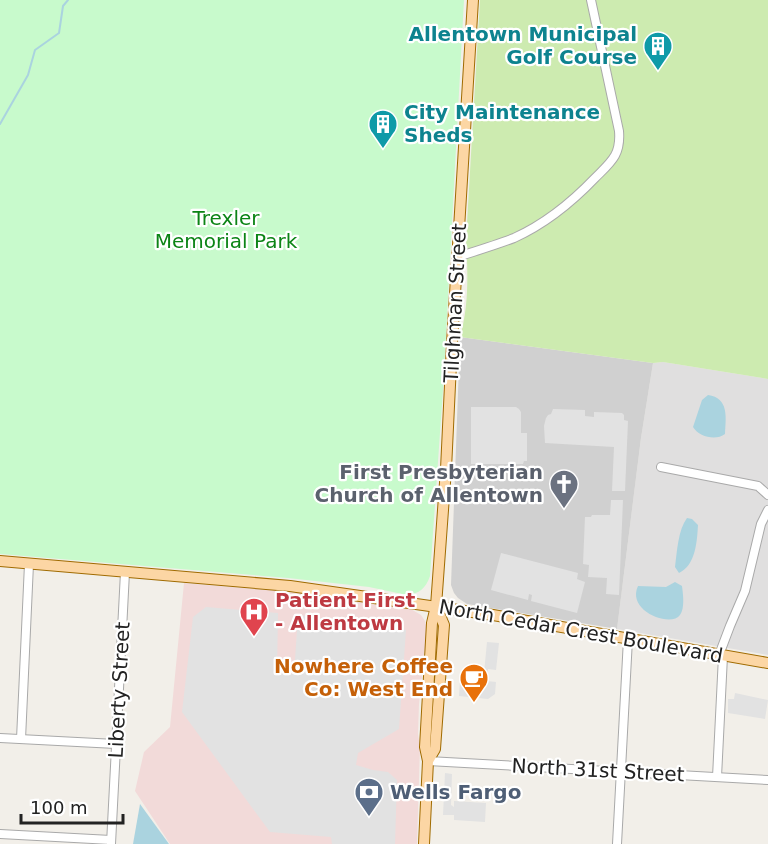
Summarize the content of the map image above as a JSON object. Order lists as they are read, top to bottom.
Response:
{
  "streets": {
    "main road": ["Tilghman Street", "North Cedar Crest Boulevard"],
    "street": ["Liberty Street", "North 31st Street"]
  },
  "crossings": [
    ["Tilghman Street", "North Cedar Crest Boulevard"],
    ["Tilghman Street", "North 31st Street"],
    ["North Cedar Crest Boulevard", "Liberty Street"]
  ],
  "parks": ["Trexler Memorial Park"],
  "places": {
    "building": ["Allentown Municipal Golf Course", "City Maintenance Sheds"],
    "church": ["First Presbyterian Church of Allentown"],
    "hospital": ["Patient First - Allentown"],
    "cafe": ["Nowhere Coffee Co: West End"],
    "bank": ["Wells Fargo"]
  },
  "scale_bar": "100 m"
}
